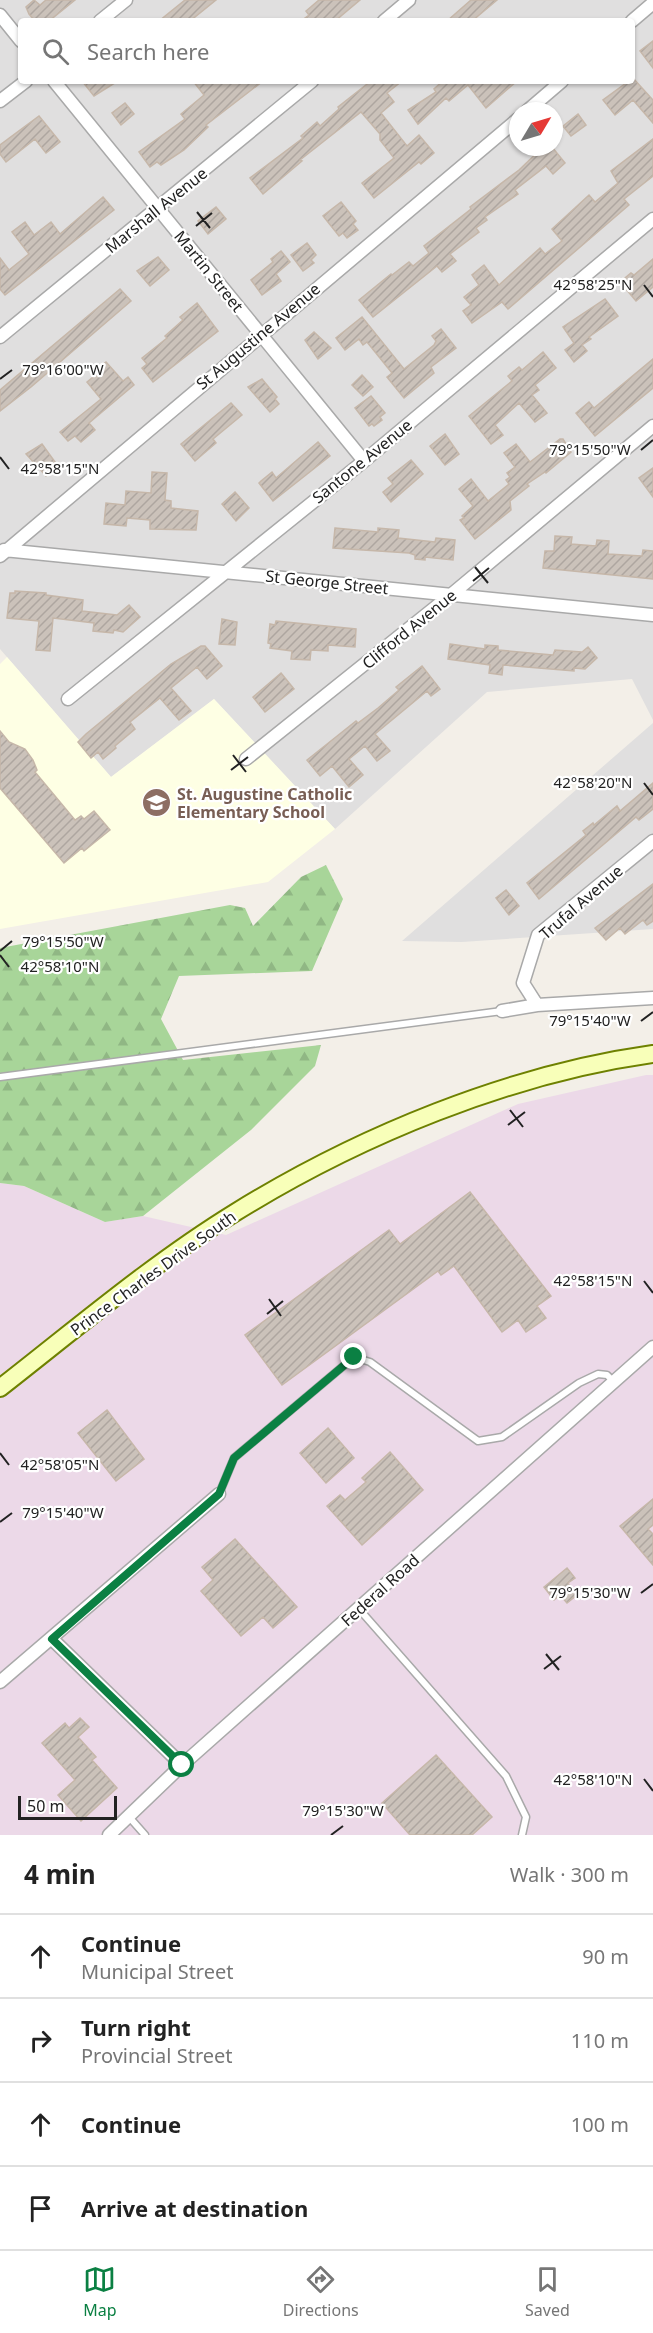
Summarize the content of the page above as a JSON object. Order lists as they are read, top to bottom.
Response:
{
  "streets": {
    "main road": ["Prince Charles Drive South"],
    "street": [
      "Marshall Avenue",
      "Martin Street",
      "St Augustine Avenue",
      "Santone Avenue",
      "St George Street",
      "Clifford Avenue",
      "Trufal Avenue",
      "Federal Road"
    ]
  },
  "crossings": [
    ["Marshall Avenue", "Martin Street"],
    ["Martin Street", "St Augustine Avenue"],
    ["Martin Street", "Santone Avenue"],
    ["St Augustine Avenue", "St George Street"],
    ["Santone Avenue", "St George Street"],
    ["St George Street", "Clifford Avenue"]
  ],
  "places": {
    "school or university": ["St. Augustine Catholic Elementary School"]
  },
  "scale_bar": "50 m",
  "north": "top right",
  "page": {
    "search": "Search here",
    "scale": "50 m",
    "heading": ["4 min", "Walk · 300 m"],
    "list": [
      ["Continue", "Municipal Street", "90 m"],
      ["Turn right", "Provincial Street", "110 m"],
      ["Continue", "100 m"],
      "Arrive at destination"
    ],
    "nav": ["Map", "Directions", "Saved"]
  },
  "coordinates": [
    "42°58'25\"N",
    "79°16'00\"W",
    "79°15'50\"W",
    "42°58'15\"N",
    "42°58'20\"N",
    "42°58'10\"N",
    "79°15'40\"W",
    "42°58'05\"N",
    "79°15'30\"W"
  ]
}
